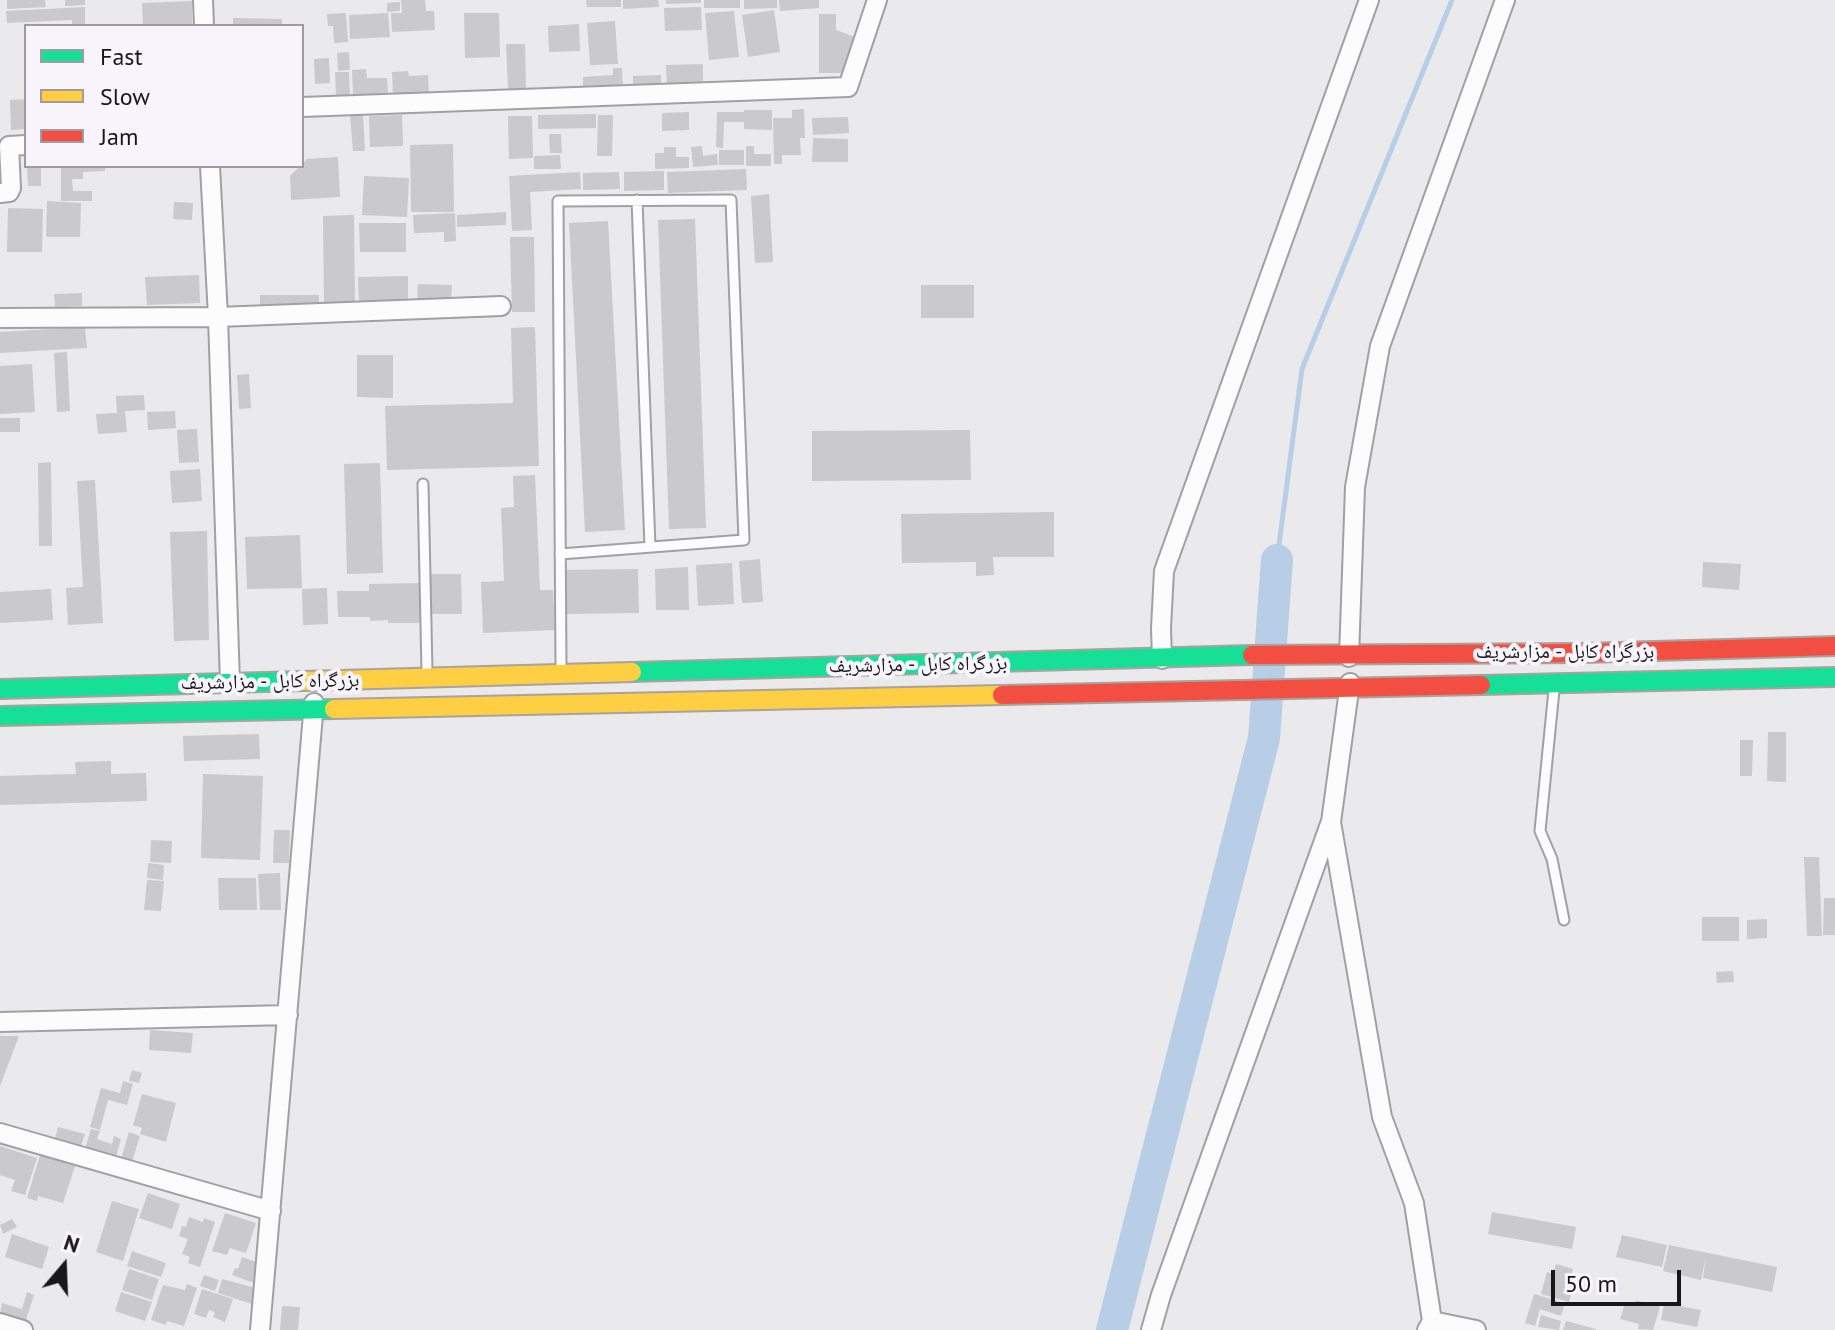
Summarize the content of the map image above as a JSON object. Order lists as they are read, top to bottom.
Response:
{
  "streets": {
    "highway": ["بزرگراه کابل - مزارشریف"]
  },
  "legend": ["Fast", "Slow", "Jam"],
  "scale_bar": "50 m",
  "north": "top"
}
